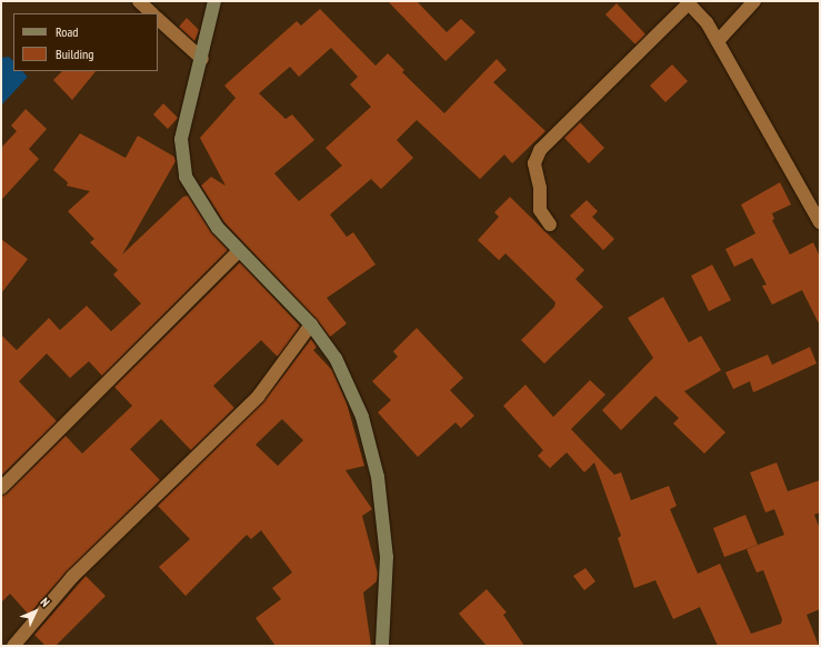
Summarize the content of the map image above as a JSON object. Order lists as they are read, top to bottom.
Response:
{
  "legend": ["Road", "Building"],
  "north": "top right"
}
